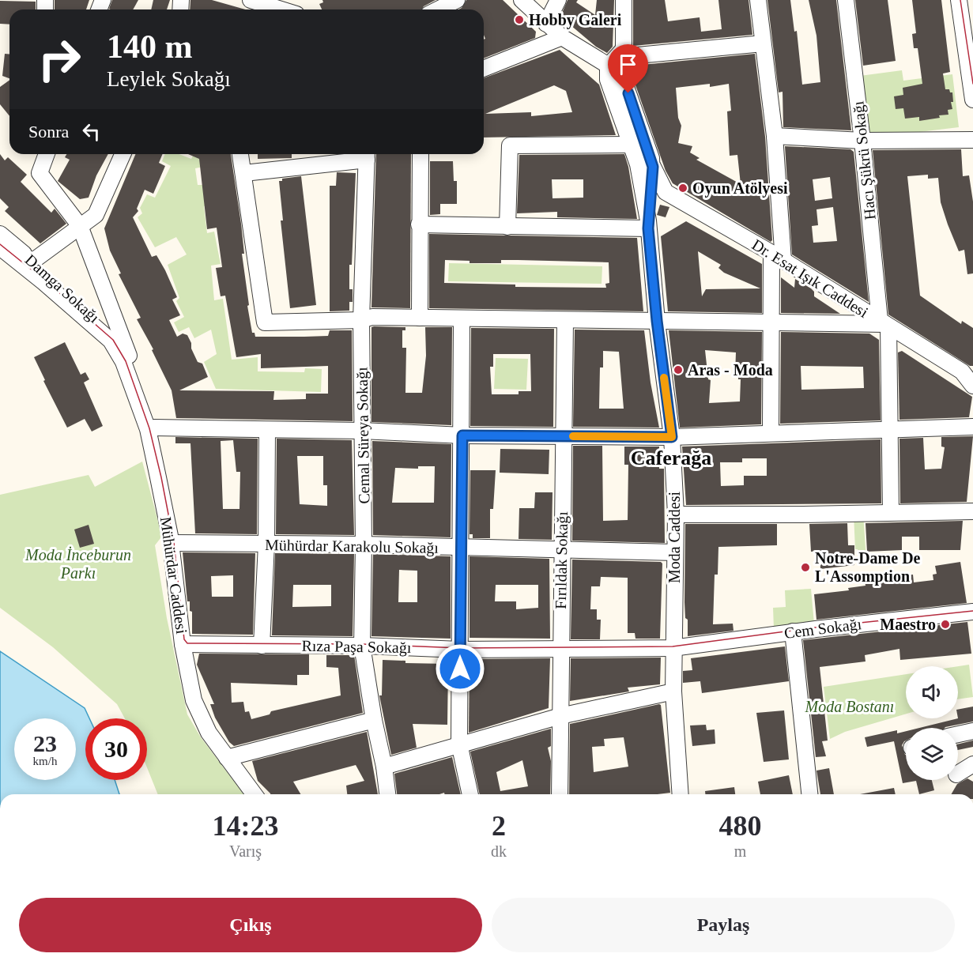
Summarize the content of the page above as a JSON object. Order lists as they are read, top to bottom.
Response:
{
  "streets": {
    "street": [
      "Hacı Şükrü Sokağı",
      "Dr. Esat Işık Caddesi",
      "Damga Sokağı",
      "Cemal Süreya Sokağı",
      "Moda Caddesi",
      "Mühürdar Karakolu Sokağı",
      "Fırıldak Sokağı",
      "Mühürdar Caddesi",
      "Cem Sokağı",
      "Rıza Paşa Sokağı"
    ]
  },
  "crossings": [
    ["Hacı Şükrü Sokağı", "Dr. Esat Işık Caddesi"],
    ["Dr. Esat Işık Caddesi", "Moda Caddesi"],
    ["Damga Sokağı", "Mühürdar Caddesi"],
    ["Cemal Süreya Sokağı", "Mühürdar Karakolu Sokağı"],
    ["Cemal Süreya Sokağı", "Rıza Paşa Sokağı"],
    ["Moda Caddesi", "Mühürdar Karakolu Sokağı"],
    ["Moda Caddesi", "Cem Sokağı"],
    ["Moda Caddesi", "Rıza Paşa Sokağı"],
    ["Mühürdar Karakolu Sokağı", "Fırıldak Sokağı"],
    ["Mühürdar Karakolu Sokağı", "Mühürdar Caddesi"],
    ["Fırıldak Sokağı", "Rıza Paşa Sokağı"],
    ["Mühürdar Caddesi", "Rıza Paşa Sokağı"],
    ["Cem Sokağı", "Rıza Paşa Sokağı"]
  ],
  "districts": ["Caferağa"],
  "parks": ["Moda İnceburun Parkı", "Moda Bostanı"],
  "places": [
    "Hobby Galeri",
    "Oyun Atölyesi",
    "Aras - Moda",
    "Notre-Dame De L'Assomption",
    "Maestro"
  ],
  "page": {
    "turn": ["140 m", "Leylek Sokağı"],
    "then": "Sonra",
    "speed": "23 km/h",
    "limit": "30",
    "eta": [
      "14:23",
      "Varış",
      "2",
      "dk",
      "480",
      "m"
    ],
    "buttons": ["Çıkış", "Paylaş"]
  }
}
